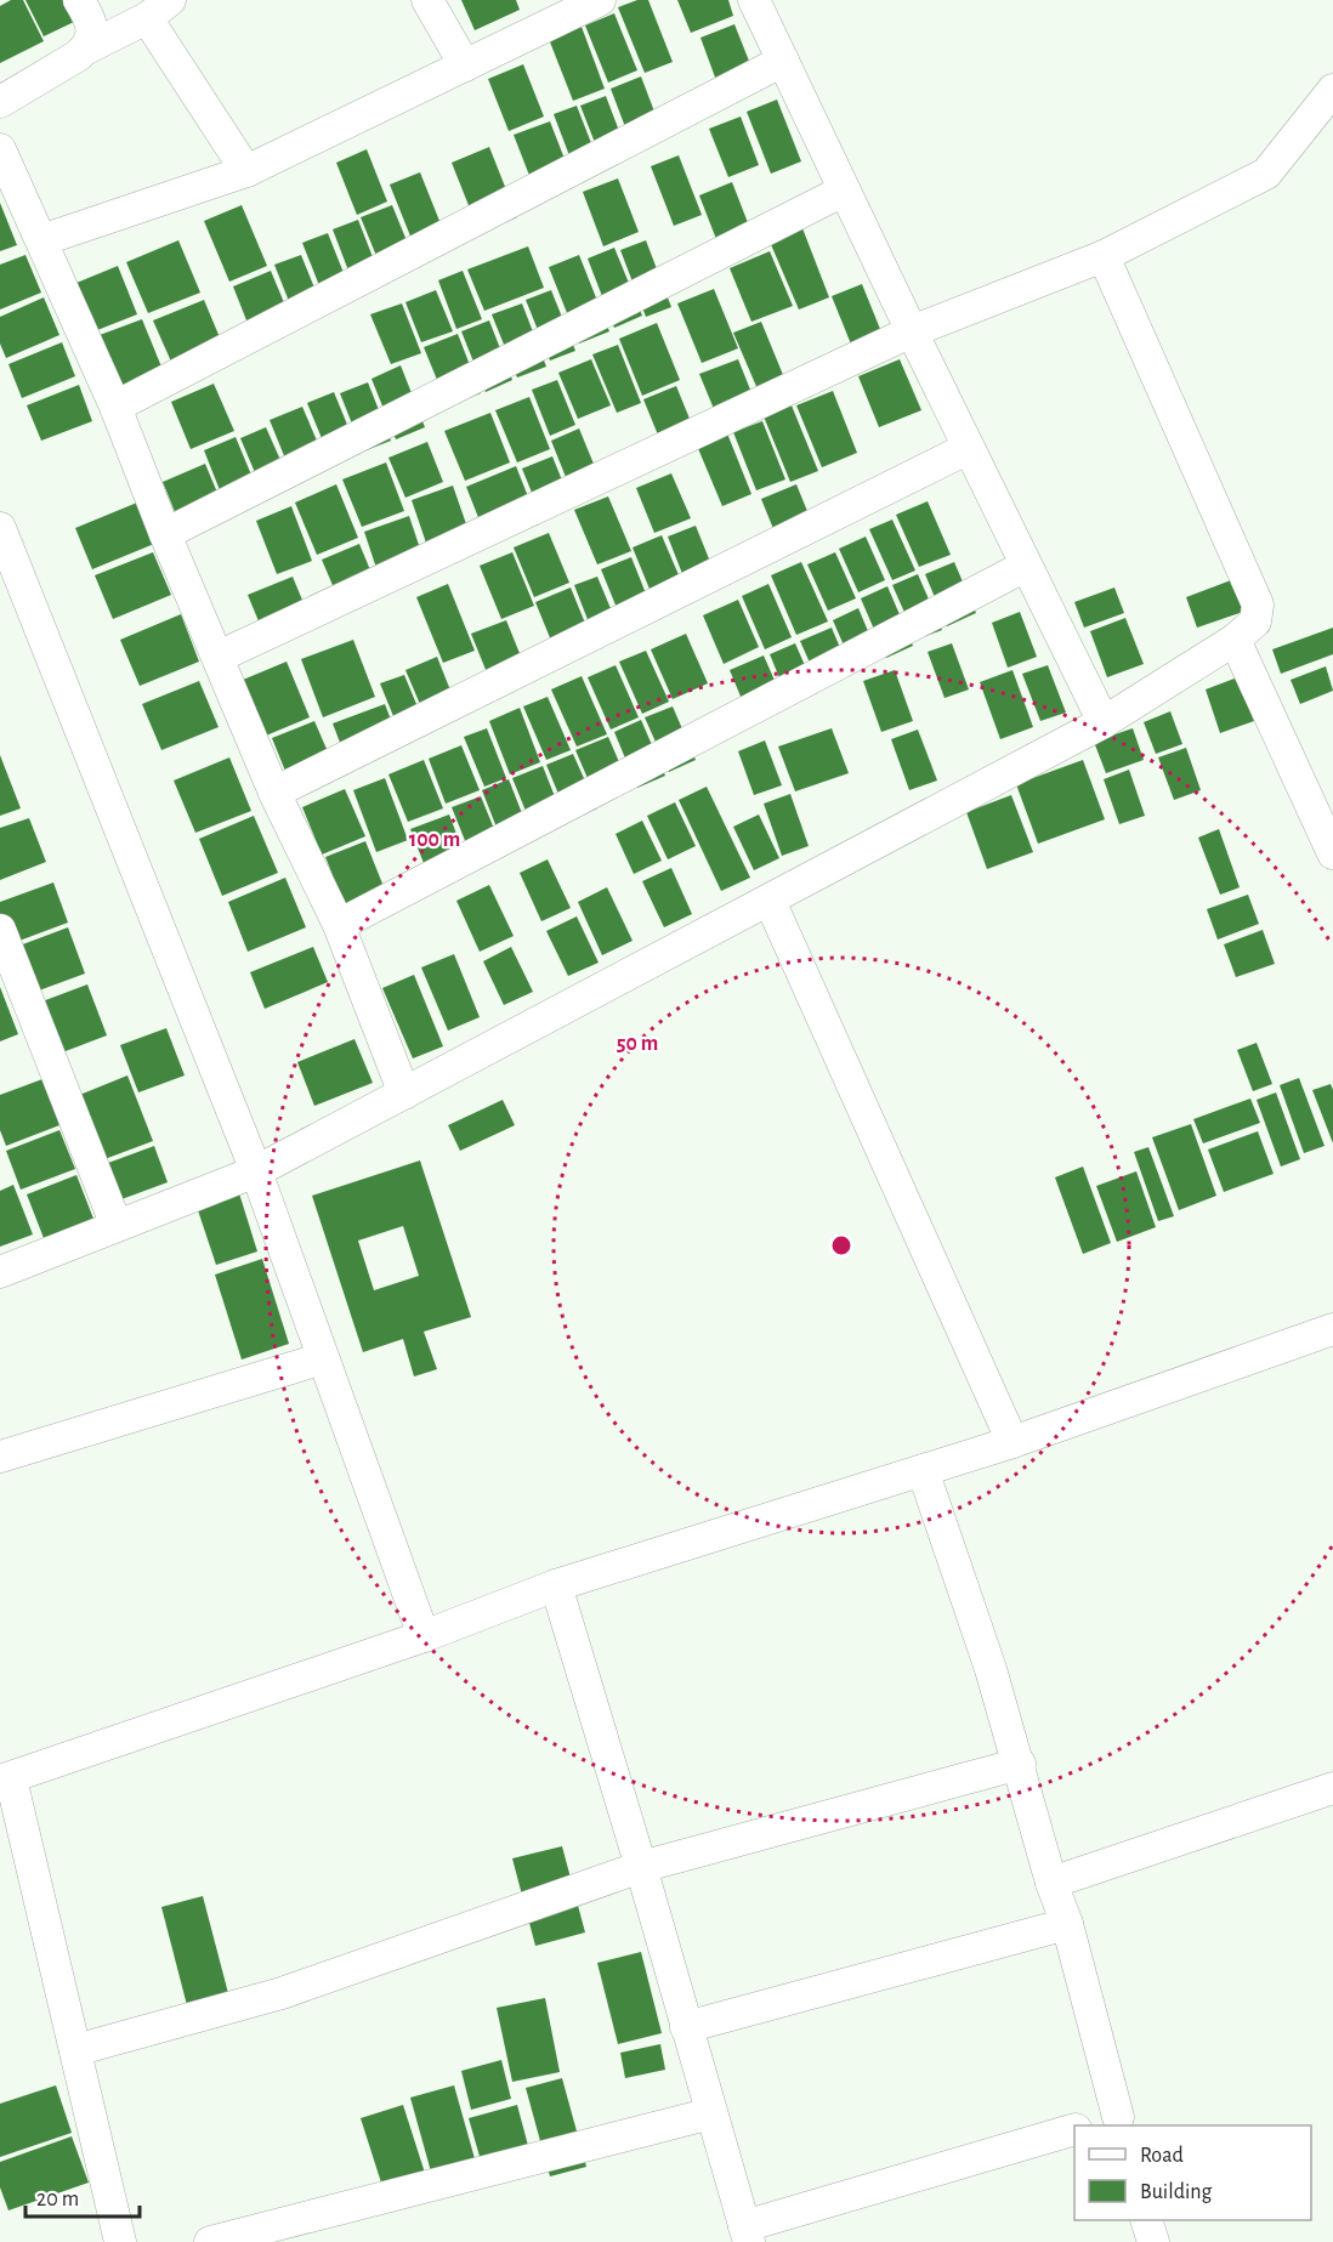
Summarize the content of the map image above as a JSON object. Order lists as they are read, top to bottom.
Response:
{
  "legend": ["Road", "Building"],
  "scale_bar": "20 m",
  "rings": ["100 m", "50 m"]
}
